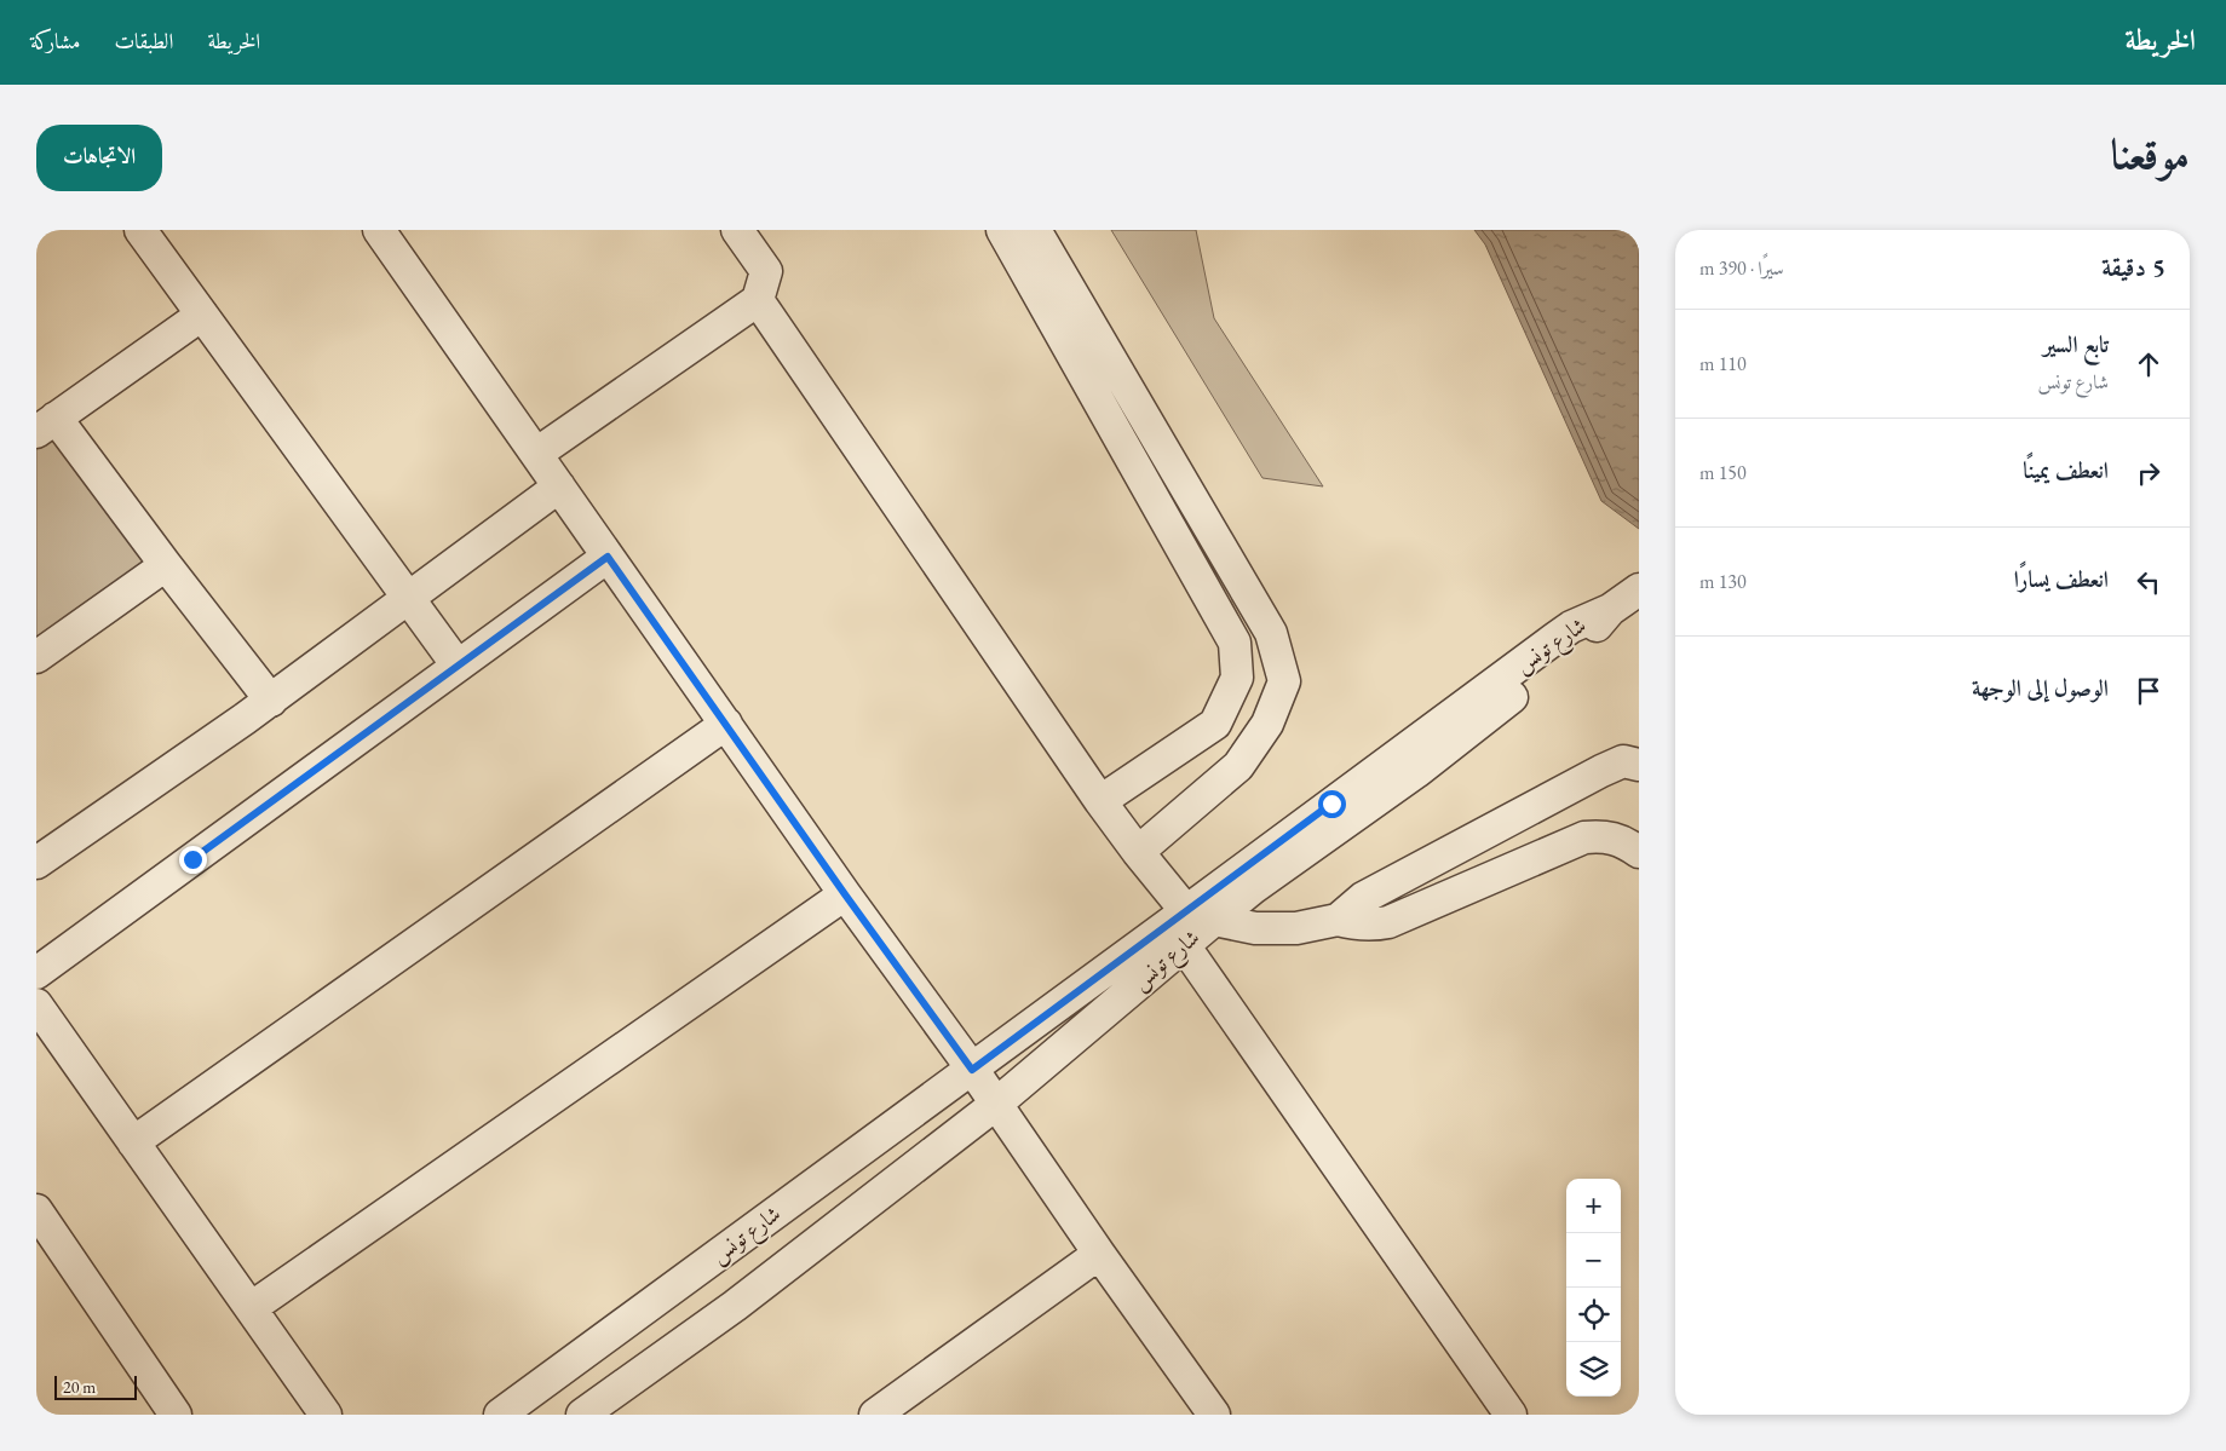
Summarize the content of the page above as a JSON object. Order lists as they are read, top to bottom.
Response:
{
  "streets": {
    "street": ["شارع تونس"]
  },
  "scale_bar": "20 m",
  "page": {
    "header": "الخريطة",
    "nav": ["الخريطة", "الطبقات", "مشاركة"],
    "title": "موقعنا",
    "buttons": "الاتجاهات",
    "heading": ["5 دقيقة", "سيرًا · 390 m"],
    "list": [
      ["تابع السير", "شارع تونس", "110 m"],
      ["انعطف يمينًا", "150 m"],
      ["انعطف يسارًا", "130 m"],
      "الوصول إلى الوجهة"
    ],
    "map_buttons": ["+", "−"],
    "scale": "20 m"
  }
}
